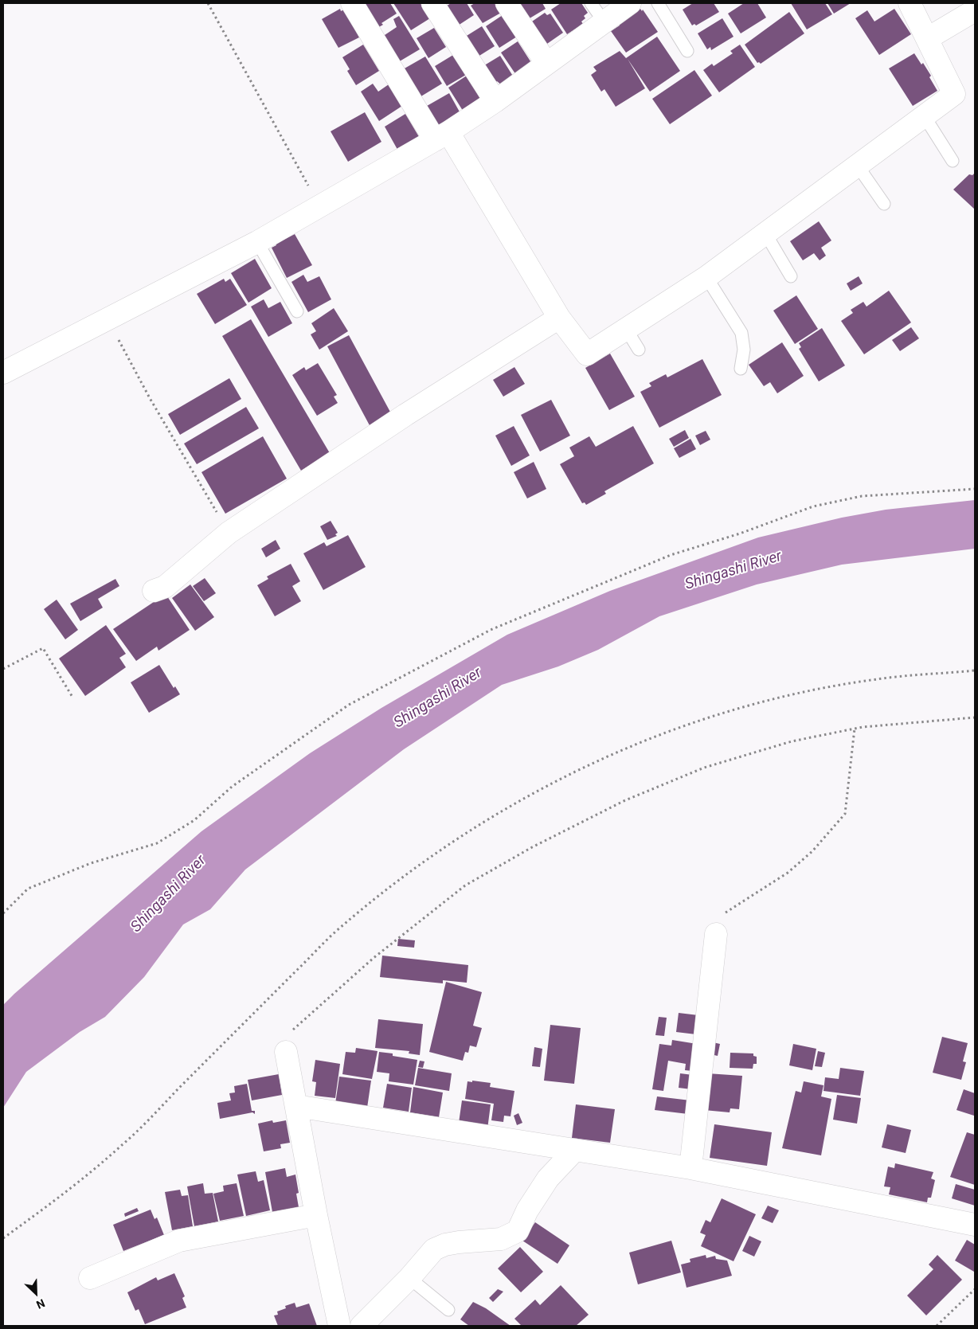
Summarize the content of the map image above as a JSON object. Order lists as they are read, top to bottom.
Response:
{
  "water": ["Shingashi River"],
  "north": "bottom right"
}
